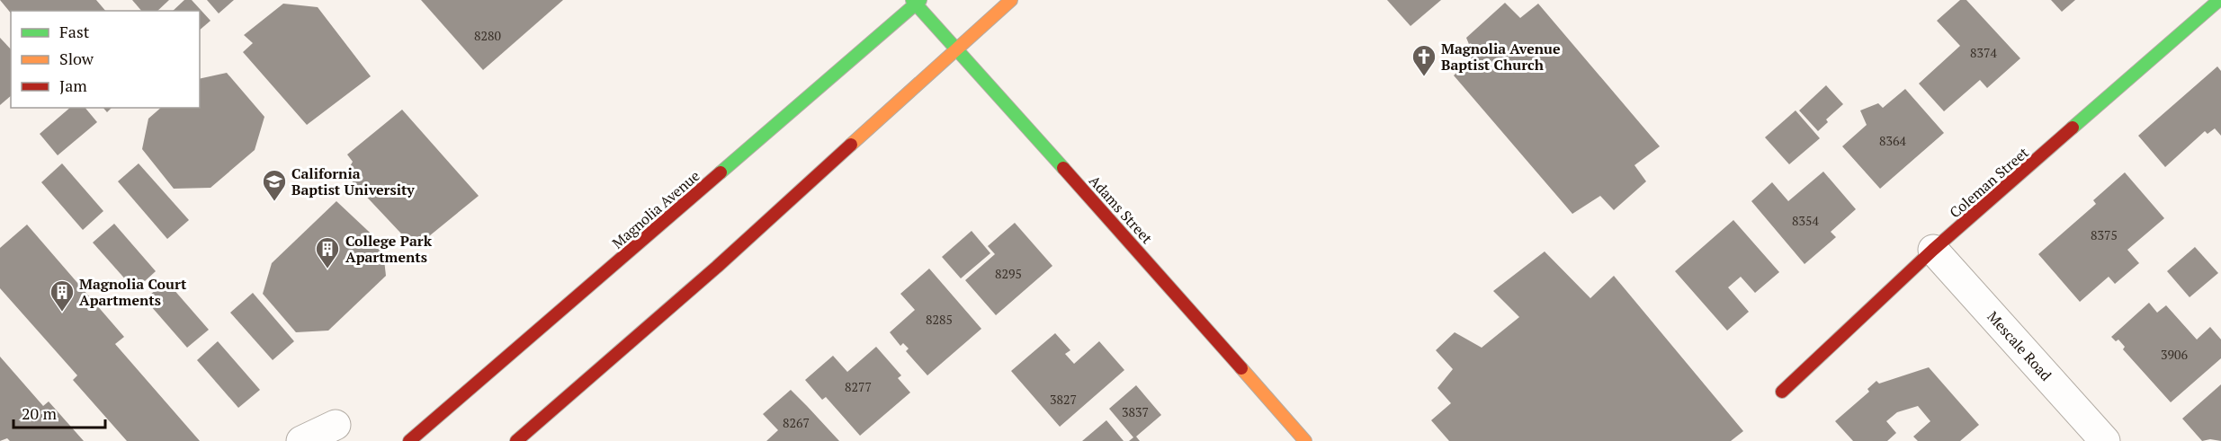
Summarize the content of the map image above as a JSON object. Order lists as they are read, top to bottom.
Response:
{
  "streets": {
    "main road": ["Coleman Street", "Magnolia Avenue", "Adams Street"],
    "street": ["Mescale Road"]
  },
  "crossings": [
    ["Coleman Street", "Mescale Road"],
    ["Magnolia Avenue", "Adams Street"]
  ],
  "places": {
    "church": ["Magnolia Avenue Baptist Church"],
    "school or university": ["California Baptist University"],
    "building": ["College Park Apartments", "Magnolia Court Apartments"]
  },
  "house_numbers": [
    "8280",
    "8374",
    "8364",
    "8354",
    "8375",
    "8295",
    "8285",
    "3906",
    "8277",
    "3827",
    "3837",
    "8267"
  ],
  "legend": ["Fast", "Slow", "Jam"],
  "scale_bar": "20 m"
}
